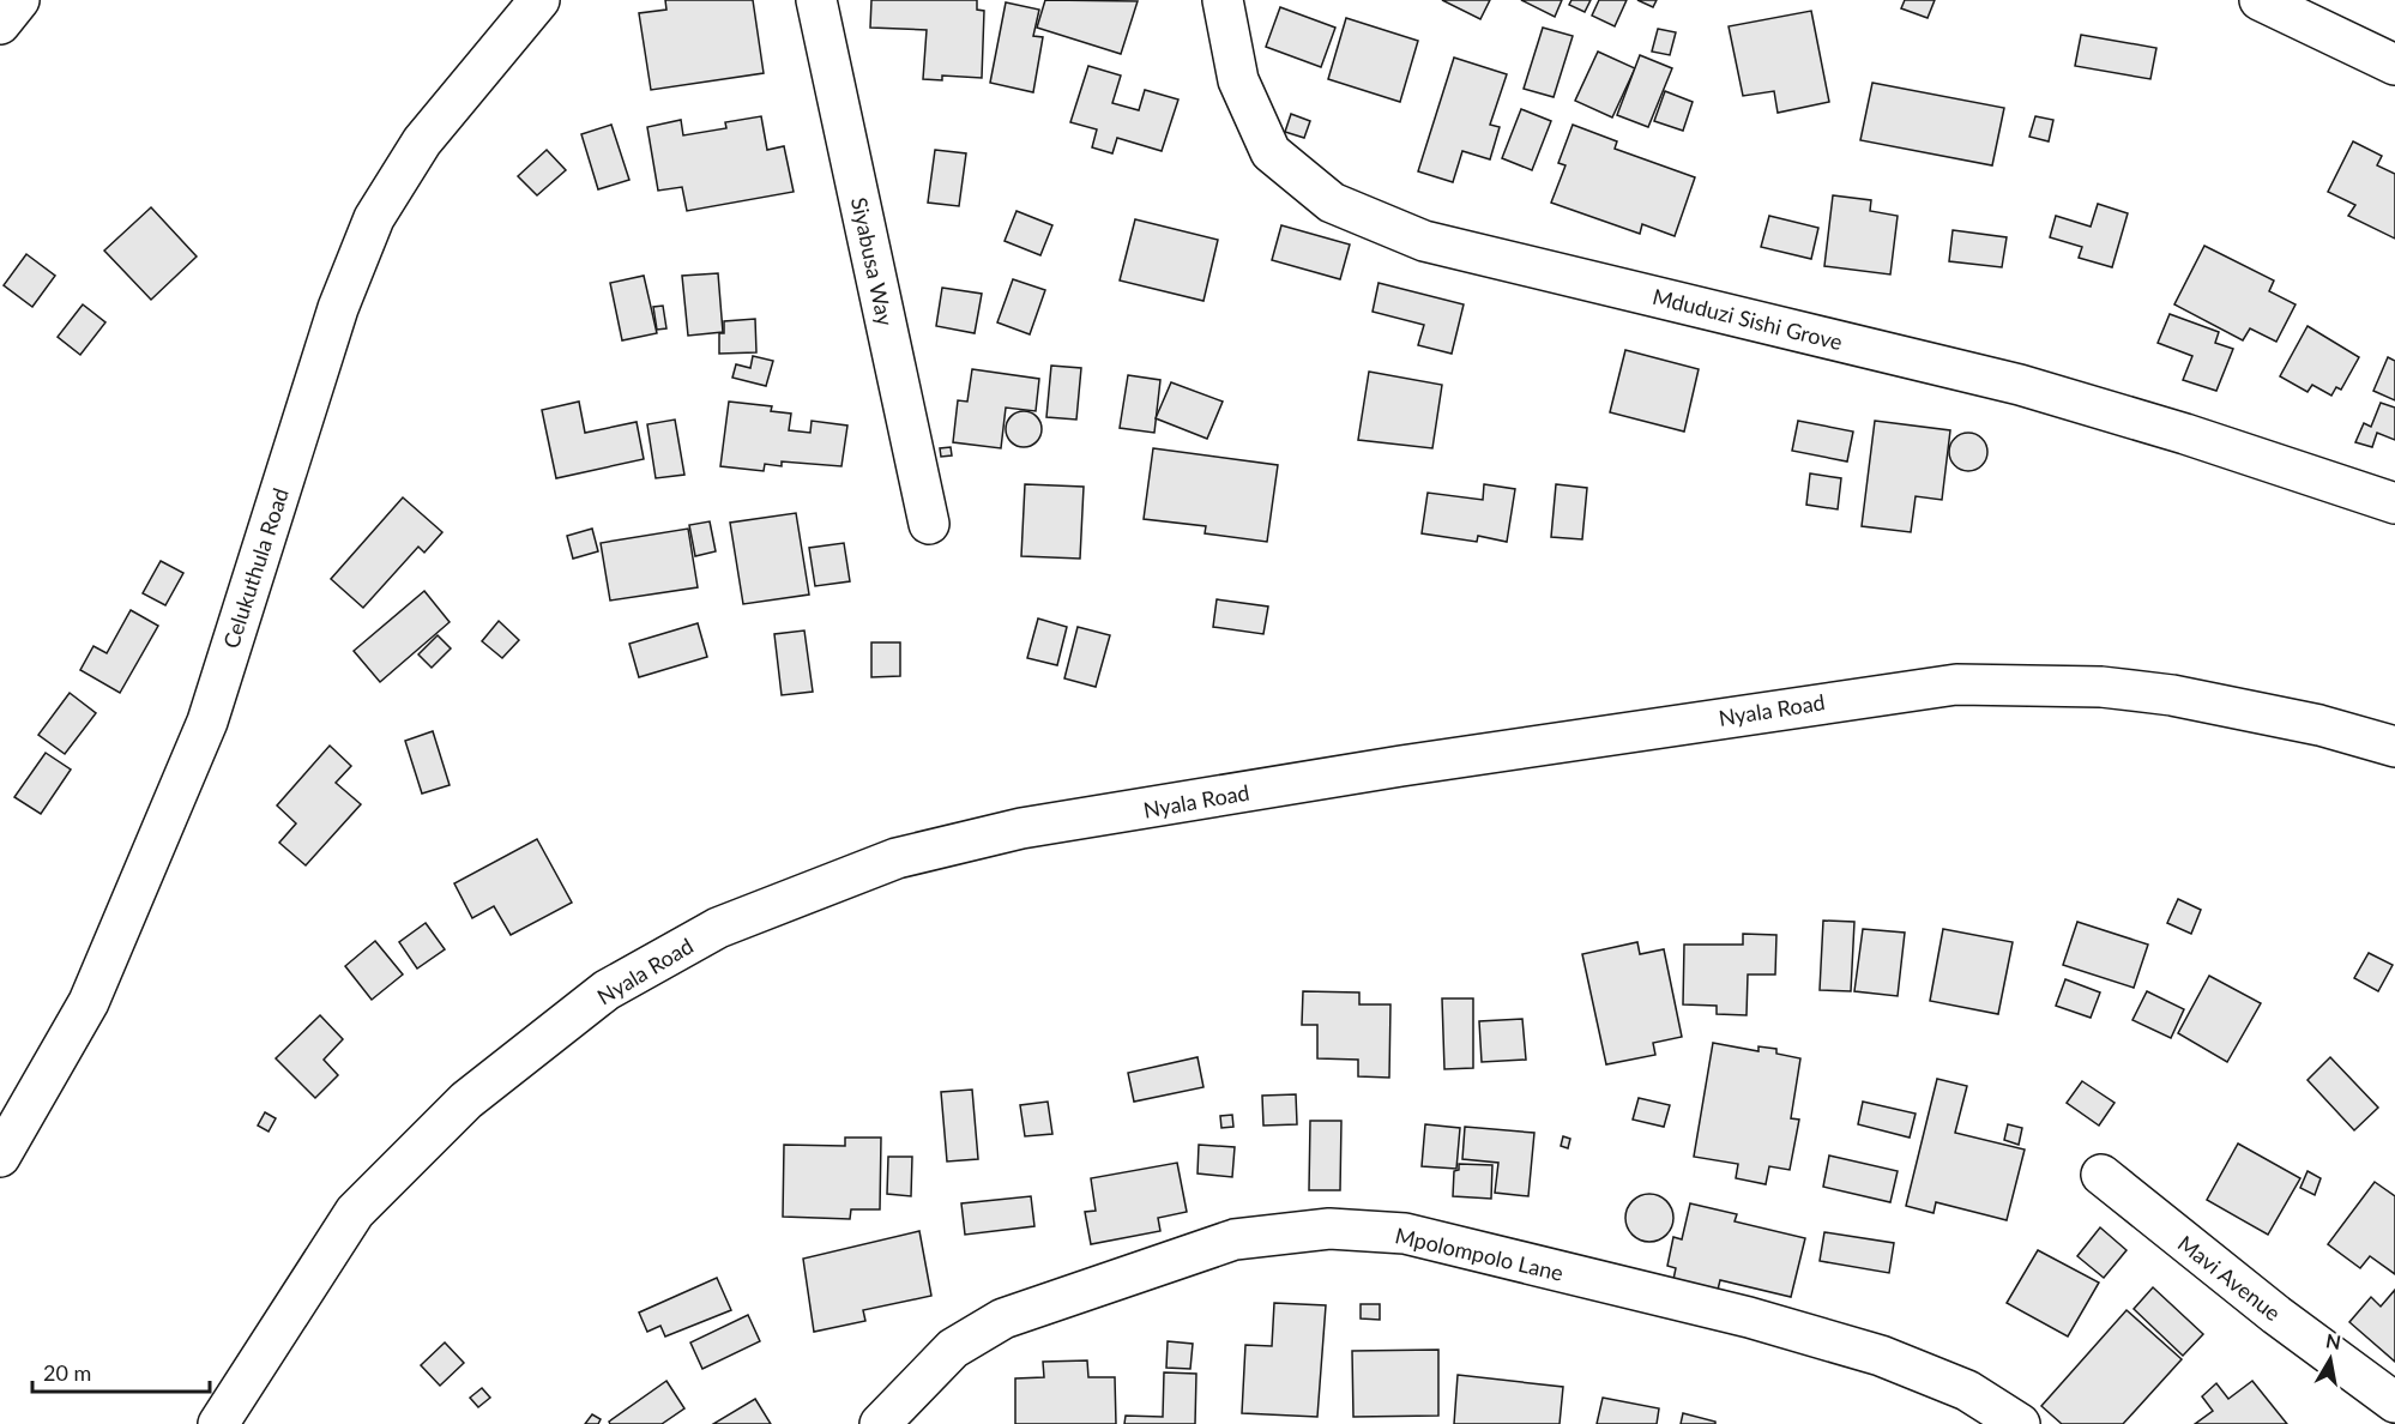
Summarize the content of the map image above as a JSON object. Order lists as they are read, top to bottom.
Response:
{
  "streets": {
    "street": [
      "Siyabusa Way",
      "Mduduzi Sishi Grove",
      "Celukuthula Road",
      "Nyala Road",
      "Mpolompolo Lane",
      "Mavi Avenue"
    ]
  },
  "scale_bar": "20 m",
  "north": "top"
}
